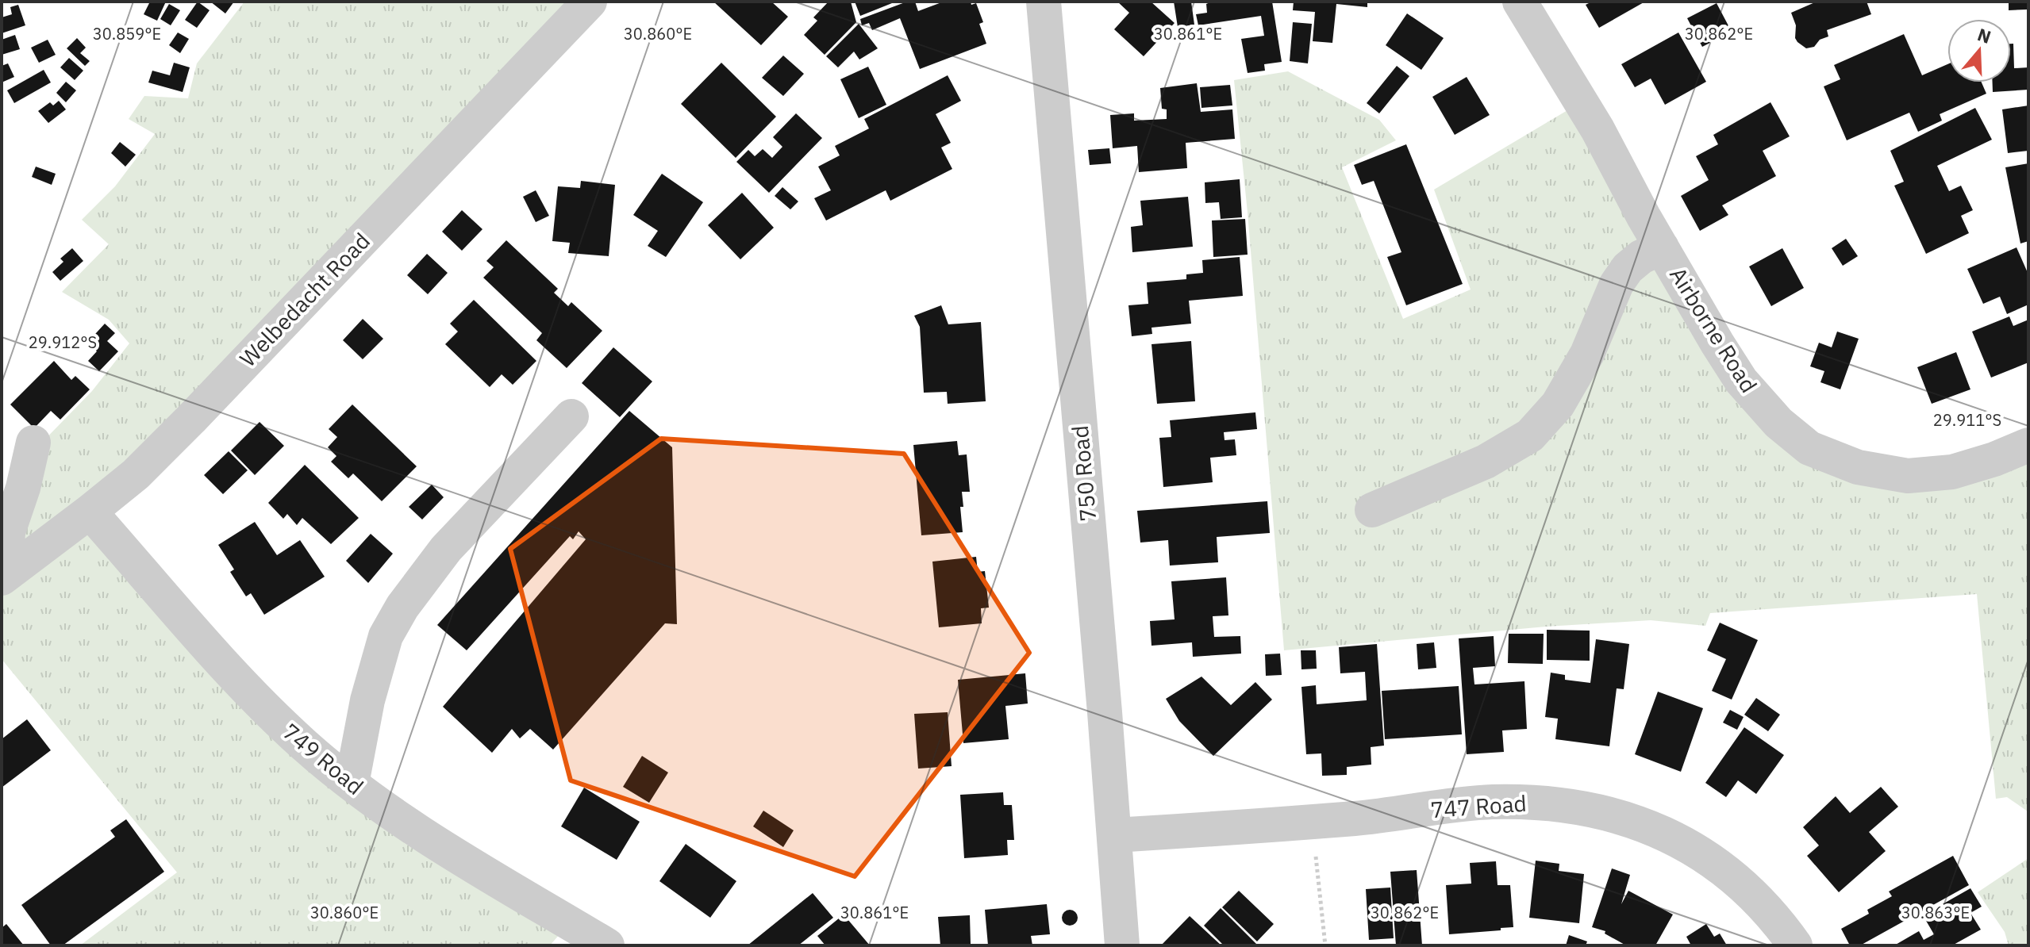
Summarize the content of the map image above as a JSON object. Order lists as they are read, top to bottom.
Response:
{
  "streets": {
    "street": [
      "Welbedacht Road",
      "Airborne Road",
      "750 Road",
      "749 Road",
      "747 Road"
    ]
  },
  "crossings": [
    ["Welbedacht Road", "749 Road"],
    ["750 Road", "747 Road"]
  ],
  "north": "top",
  "coordinates": [
    "30.860°E",
    "30.861°E",
    "30.862°E",
    "30.859°E",
    "29.912°S",
    "29.911°S",
    "30.863°E"
  ]
}
